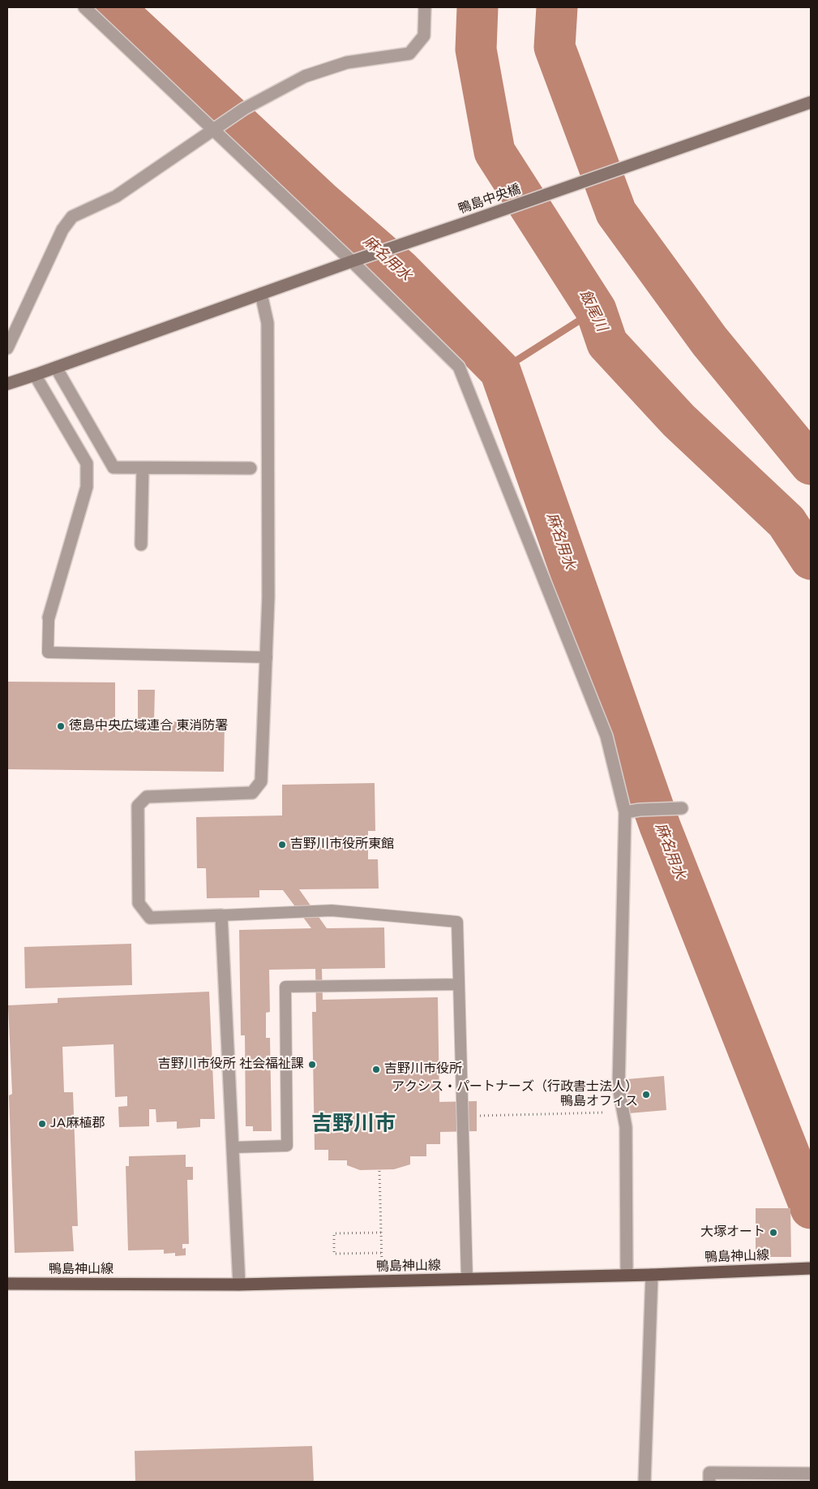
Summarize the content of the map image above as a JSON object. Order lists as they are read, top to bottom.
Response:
{
  "streets": {
    "main road": ["鴨島神山線"],
    "street": ["鴨島中央橋"]
  },
  "districts": ["吉野川市"],
  "water": ["麻名用水", "飯尾川"],
  "places": [
    "徳島中央広域連合 東消防署",
    "吉野川市役所東館",
    "吉野川市役所 社会福祉課",
    "吉野川市役所",
    "アクシス・パートナーズ（行政書士法人） 鴨島オフィス",
    "JA麻植郡",
    "大塚オート"
  ]
}
